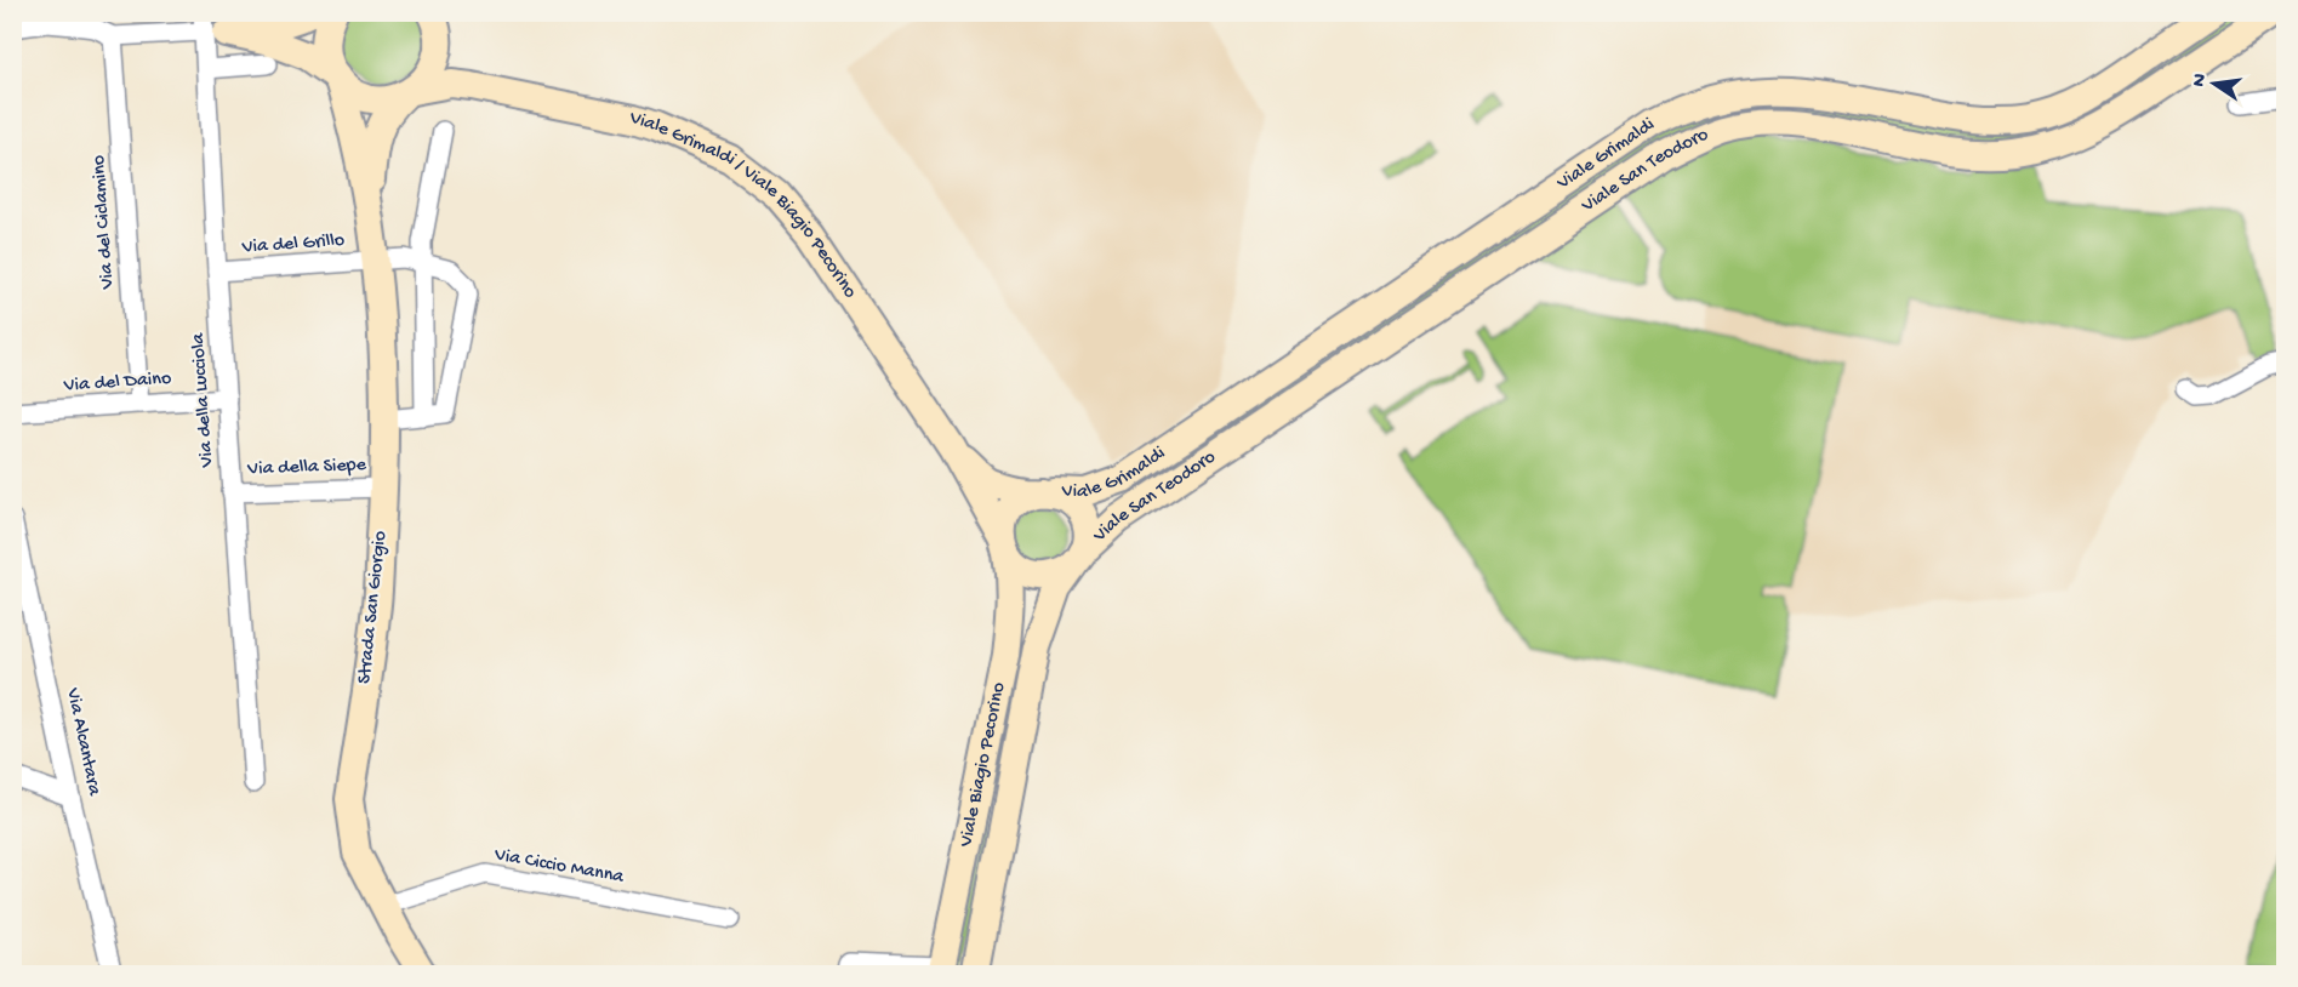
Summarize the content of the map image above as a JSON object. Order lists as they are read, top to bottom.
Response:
{
  "streets": {
    "main road": [
      "Viale Grimaldi",
      "Viale San Teodoro",
      "Viale Grimaldi / Viale Biagio Pecorino",
      "Strada San Giorgio",
      "Viale Biagio Pecorino"
    ],
    "street": [
      "Via del Ciclamino",
      "Via del Grillo",
      "Via del Daino",
      "Via della Lucciola",
      "Via della Siepe",
      "Via Alcantara",
      "Via Ciccio Manna"
    ]
  },
  "crossings": [
    ["Viale Grimaldi", "Viale San Teodoro"],
    ["Viale Grimaldi", "Viale Grimaldi / Viale Biagio Pecorino"],
    ["Viale Grimaldi", "Viale Biagio Pecorino"],
    ["Viale San Teodoro", "Viale Biagio Pecorino"],
    ["Via del Ciclamino", "Via del Daino"],
    ["Via del Grillo", "Via della Lucciola"],
    ["Via del Grillo", "Strada San Giorgio"],
    ["Via del Daino", "Via della Lucciola"],
    ["Via della Lucciola", "Via della Siepe"],
    ["Via della Siepe", "Strada San Giorgio"],
    ["Strada San Giorgio", "Via Ciccio Manna"]
  ],
  "north": "left"
}
